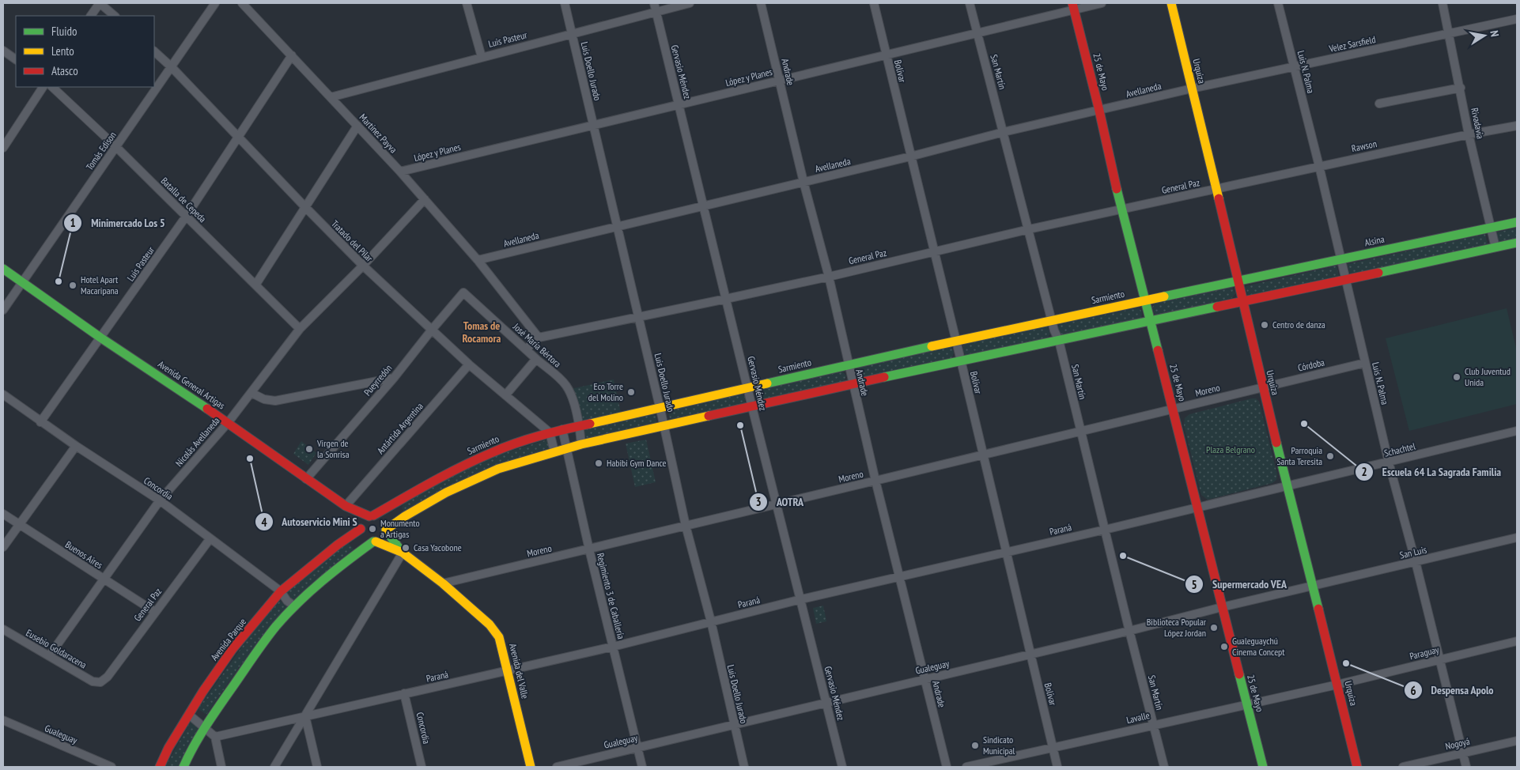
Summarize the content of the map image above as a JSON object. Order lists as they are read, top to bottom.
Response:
{
  "streets": {
    "main road": [
      "Urquiza",
      "25 de Mayo",
      "Alsina",
      "Sarmiento",
      "Avenida General Artigas",
      "Avenida Parque",
      "Avenida del Valle"
    ],
    "street": [
      "Luis Pasteur",
      "Velez Sarsfield",
      "Luis Doello Jurado",
      "Bolívar",
      "Gervasio Méndez",
      "Andrade",
      "San Martín",
      "Luis N. Palma",
      "López y Planes",
      "Avellaneda",
      "Rivadavia",
      "Martínez Payva",
      "Rawson",
      "Tomás Edison",
      "General Paz",
      "Batalla de Cepeda",
      "Tratado del Pilar",
      "José María Bértora",
      "Córdoba",
      "Pueyrredón",
      "Moreno",
      "Antártida Argentina",
      "Nicolás Avellaneda",
      "Schachtel",
      "Concordia",
      "Paraná",
      "San Luis",
      "Buenos Aires",
      "Regimiento 3 de Caballería",
      "Eusebio Goldaracena",
      "Paraguay",
      "Gualeguay",
      "Lavalle",
      "Nogoyá"
    ]
  },
  "crossings": [
    ["Luis Pasteur", "Luis Doello Jurado"],
    ["Luis Pasteur", "Gervasio Méndez"],
    ["Luis Pasteur", "Martínez Payva"],
    ["Luis Pasteur", "Batalla de Cepeda"],
    ["Luis Pasteur", "Tratado del Pilar"],
    ["Luis Pasteur", "Avenida General Artigas"],
    ["Luis Pasteur", "Concordia"],
    ["Velez Sarsfield", "Urquiza"],
    ["Velez Sarsfield", "Luis N. Palma"],
    ["Velez Sarsfield", "Avellaneda"],
    ["Velez Sarsfield", "Rivadavia"],
    ["Luis Doello Jurado", "López y Planes"],
    ["Luis Doello Jurado", "Avellaneda"],
    ["Luis Doello Jurado", "General Paz"],
    ["Luis Doello Jurado", "Sarmiento"],
    ["Luis Doello Jurado", "Moreno"],
    ["Luis Doello Jurado", "Paraná"],
    ["Luis Doello Jurado", "Gualeguay"],
    ["Bolívar", "López y Planes"],
    ["Bolívar", "Avellaneda"],
    ["Bolívar", "General Paz"],
    ["Bolívar", "Sarmiento"],
    ["Bolívar", "Moreno"],
    ["Bolívar", "Paraná"],
    ["Bolívar", "Gualeguay"],
    ["Bolívar", "Lavalle"],
    ["Urquiza", "Avellaneda"],
    ["Urquiza", "Rawson"],
    ["Urquiza", "General Paz"],
    ["Urquiza", "Alsina"],
    ["Urquiza", "Sarmiento"],
    ["Urquiza", "Córdoba"],
    ["Urquiza", "Moreno"],
    ["Urquiza", "Schachtel"],
    ["Urquiza", "Paraná"],
    ["Urquiza", "San Luis"],
    ["Urquiza", "Paraguay"],
    ["Urquiza", "Gualeguay"],
    ["Urquiza", "Lavalle"],
    ["Gervasio Méndez", "López y Planes"],
    ["Gervasio Méndez", "Avellaneda"],
    ["Gervasio Méndez", "General Paz"],
    ["Gervasio Méndez", "Sarmiento"],
    ["Gervasio Méndez", "Moreno"],
    ["Gervasio Méndez", "Paraná"],
    ["Gervasio Méndez", "Gualeguay"],
    ["Andrade", "López y Planes"],
    ["Andrade", "Avellaneda"],
    ["Andrade", "General Paz"],
    ["Andrade", "Sarmiento"],
    ["Andrade", "Moreno"],
    ["Andrade", "Paraná"],
    ["Andrade", "Gualeguay"],
    ["San Martín", "López y Planes"],
    ["San Martín", "Avellaneda"],
    ["San Martín", "General Paz"],
    ["San Martín", "Sarmiento"],
    ["San Martín", "Moreno"],
    ["San Martín", "Paraná"],
    ["San Martín", "Gualeguay"],
    ["San Martín", "Lavalle"],
    ["25 de Mayo", "López y Planes"],
    ["25 de Mayo", "Avellaneda"],
    ["25 de Mayo", "General Paz"],
    ["25 de Mayo", "Sarmiento"],
    ["25 de Mayo", "Moreno"],
    ["25 de Mayo", "Paraná"],
    ["25 de Mayo", "Gualeguay"],
    ["25 de Mayo", "Lavalle"],
    ["Luis N. Palma", "Rawson"],
    ["Luis N. Palma", "Alsina"],
    ["Luis N. Palma", "Córdoba"],
    ["Luis N. Palma", "Schachtel"],
    ["Luis N. Palma", "San Luis"],
    ["Luis N. Palma", "Paraguay"],
    ["Luis N. Palma", "Nogoyá"],
    ["López y Planes", "Martínez Payva"],
    ["Avellaneda", "Martínez Payva"],
    ["Rivadavia", "Rawson"],
    ["Rivadavia", "Alsina"],
    ["Martínez Payva", "General Paz"],
    ["Martínez Payva", "Nicolás Avellaneda"],
    ["Rawson", "General Paz"],
    ["Tomás Edison", "Batalla de Cepeda"],
    ["Tomás Edison", "Tratado del Pilar"],
    ["Tomás Edison", "Avenida General Artigas"],
    ["General Paz", "Concordia"],
    ["General Paz", "Buenos Aires"],
    ["General Paz", "Eusebio Goldaracena"],
    ["Batalla de Cepeda", "Nicolás Avellaneda"],
    ["Tratado del Pilar", "Sarmiento"],
    ["Tratado del Pilar", "Pueyrredón"],
    ["Tratado del Pilar", "Antártida Argentina"],
    ["Tratado del Pilar", "Nicolás Avellaneda"],
    ["Alsina", "Sarmiento"],
    ["Sarmiento", "José María Bértora"],
    ["Sarmiento", "Avenida General Artigas"],
    ["Sarmiento", "Regimiento 3 de Caballería"],
    ["Sarmiento", "Avenida Parque"],
    ["José María Bértora", "Pueyrredón"],
    ["Córdoba", "Moreno"],
    ["Pueyrredón", "Avenida General Artigas"],
    ["Avenida General Artigas", "Antártida Argentina"],
    ["Avenida General Artigas", "Nicolás Avellaneda"],
    ["Avenida General Artigas", "Avenida Parque"],
    ["Moreno", "Regimiento 3 de Caballería"],
    ["Moreno", "Avenida del Valle"],
    ["Nicolás Avellaneda", "Concordia"],
    ["Nicolás Avellaneda", "Buenos Aires"],
    ["Nicolás Avellaneda", "Eusebio Goldaracena"],
    ["Schachtel", "Paraná"],
    ["Concordia", "Paraná"],
    ["Concordia", "Avenida Parque"],
    ["Paraná", "Regimiento 3 de Caballería"],
    ["Paraná", "Avenida del Valle"],
    ["San Luis", "Gualeguay"],
    ["Regimiento 3 de Caballería", "Gualeguay"],
    ["Paraguay", "Lavalle"]
  ],
  "districts": ["Tomas de Rocamora"],
  "parks": ["Plaza Belgrano"],
  "places": [
    "Minimercado Los 5",
    "Hotel Apart Macaripana",
    "Centro de danza",
    "Club Juventud Unida",
    "Eco Torre del Molino",
    "Escuela 64 La Sagrada Familia",
    "AOTRA",
    "Virgen de la Sonrisa",
    "Parroquia Santa Teresita",
    "Autoservicio Mini S",
    "Habibi Gym Dance",
    "Monumento a Artigas",
    "Casa Yacobone",
    "Supermercado VEA",
    "Biblioteca Popular López Jordan",
    "Gualeguaychú Cinema Concept",
    "Despensa Apolo",
    "Sindicato Municipal"
  ],
  "legend": ["Fluido", "Lento", "Atasco"],
  "north": "right"
}
